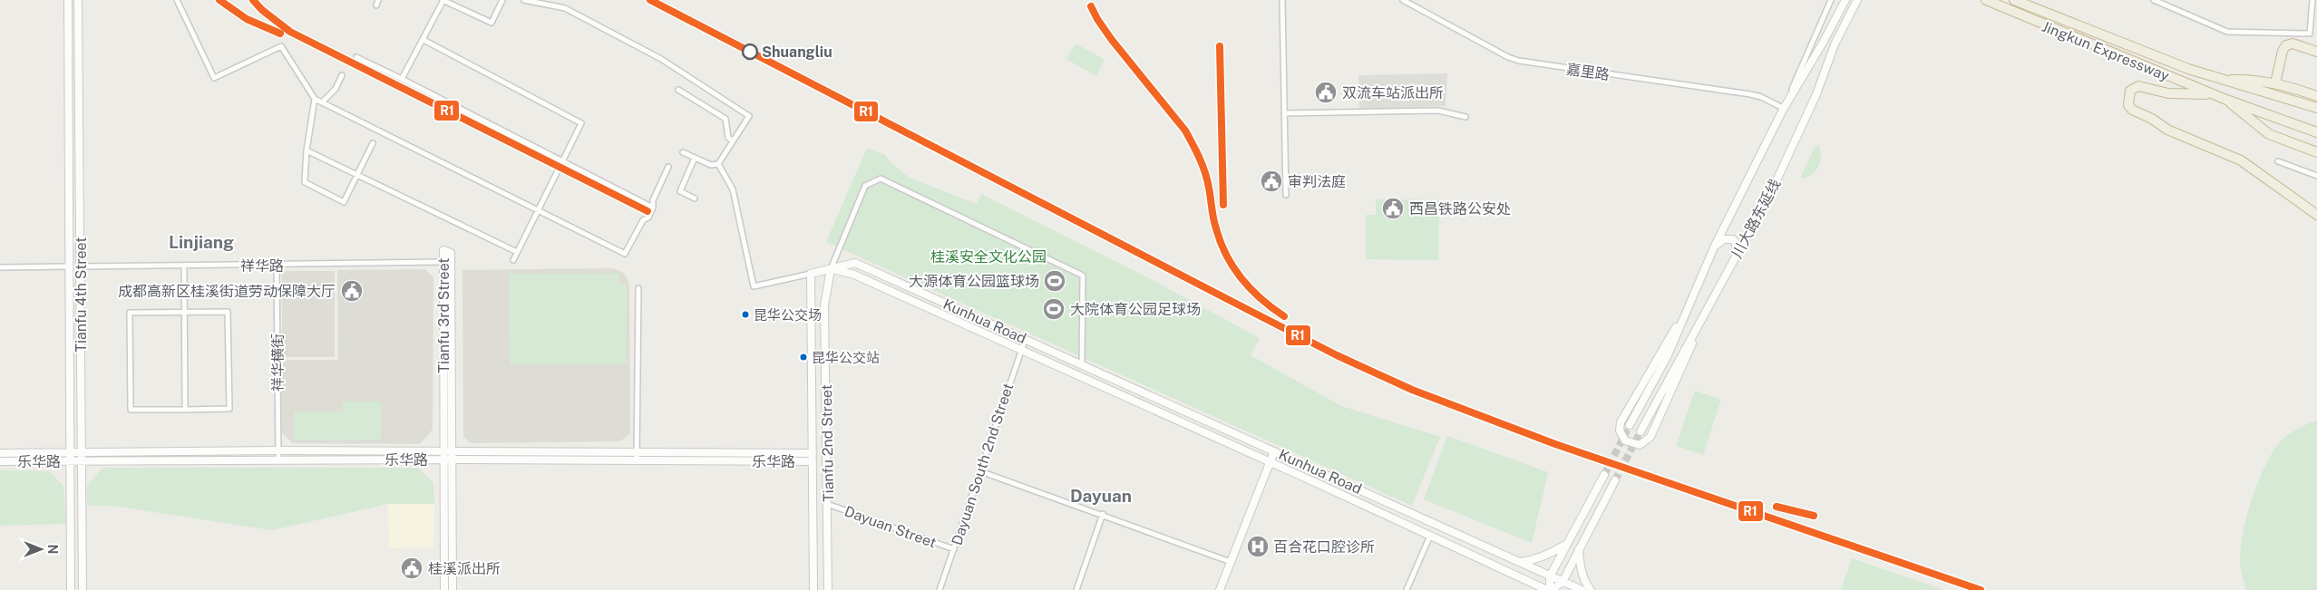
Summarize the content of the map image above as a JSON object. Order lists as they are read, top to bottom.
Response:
{
  "streets": {
    "highway": ["Jingkun Expressway"],
    "main road": [
      "川大路东延线",
      "Tianfu 4th Street",
      "Tianfu 3rd Street",
      "Kunhua Road",
      "Tianfu 2nd Street",
      "乐华路"
    ],
    "street": [
      "嘉里路",
      "祥华路",
      "祥华横街",
      "Dayuan South 2nd Street",
      "Dayuan Street"
    ]
  },
  "crossings": [
    ["嘉里路", "川大路东延线"],
    ["祥华路", "Tianfu 4th Street"],
    ["祥华路", "Tianfu 3rd Street"],
    ["祥华路", "祥华横街"],
    ["Tianfu 4th Street", "乐华路"],
    ["Tianfu 3rd Street", "乐华路"],
    ["Kunhua Road", "Tianfu 2nd Street"],
    ["Kunhua Road", "Dayuan South 2nd Street"],
    ["祥华横街", "乐华路"],
    ["Tianfu 2nd Street", "乐华路"],
    ["Tianfu 2nd Street", "Dayuan Street"],
    ["Dayuan South 2nd Street", "Dayuan Street"]
  ],
  "districts": ["Linjiang", "Dayuan"],
  "parks": ["桂溪安全文化公园"],
  "places": {
    "other": ["Shuangliu", "昆华公交场", "昆华公交站"],
    "public building": [
      "双流车站派出所",
      "审判法庭",
      "西昌铁路公安处",
      "成都高新区桂溪街道劳动保障大厅",
      "桂溪派出所"
    ],
    "sports": ["大源体育公园篮球场", "大院体育公园足球场"],
    "hospital": ["百合花口腔诊所"]
  },
  "lines": ["transit line R1"],
  "north": "right"
}
